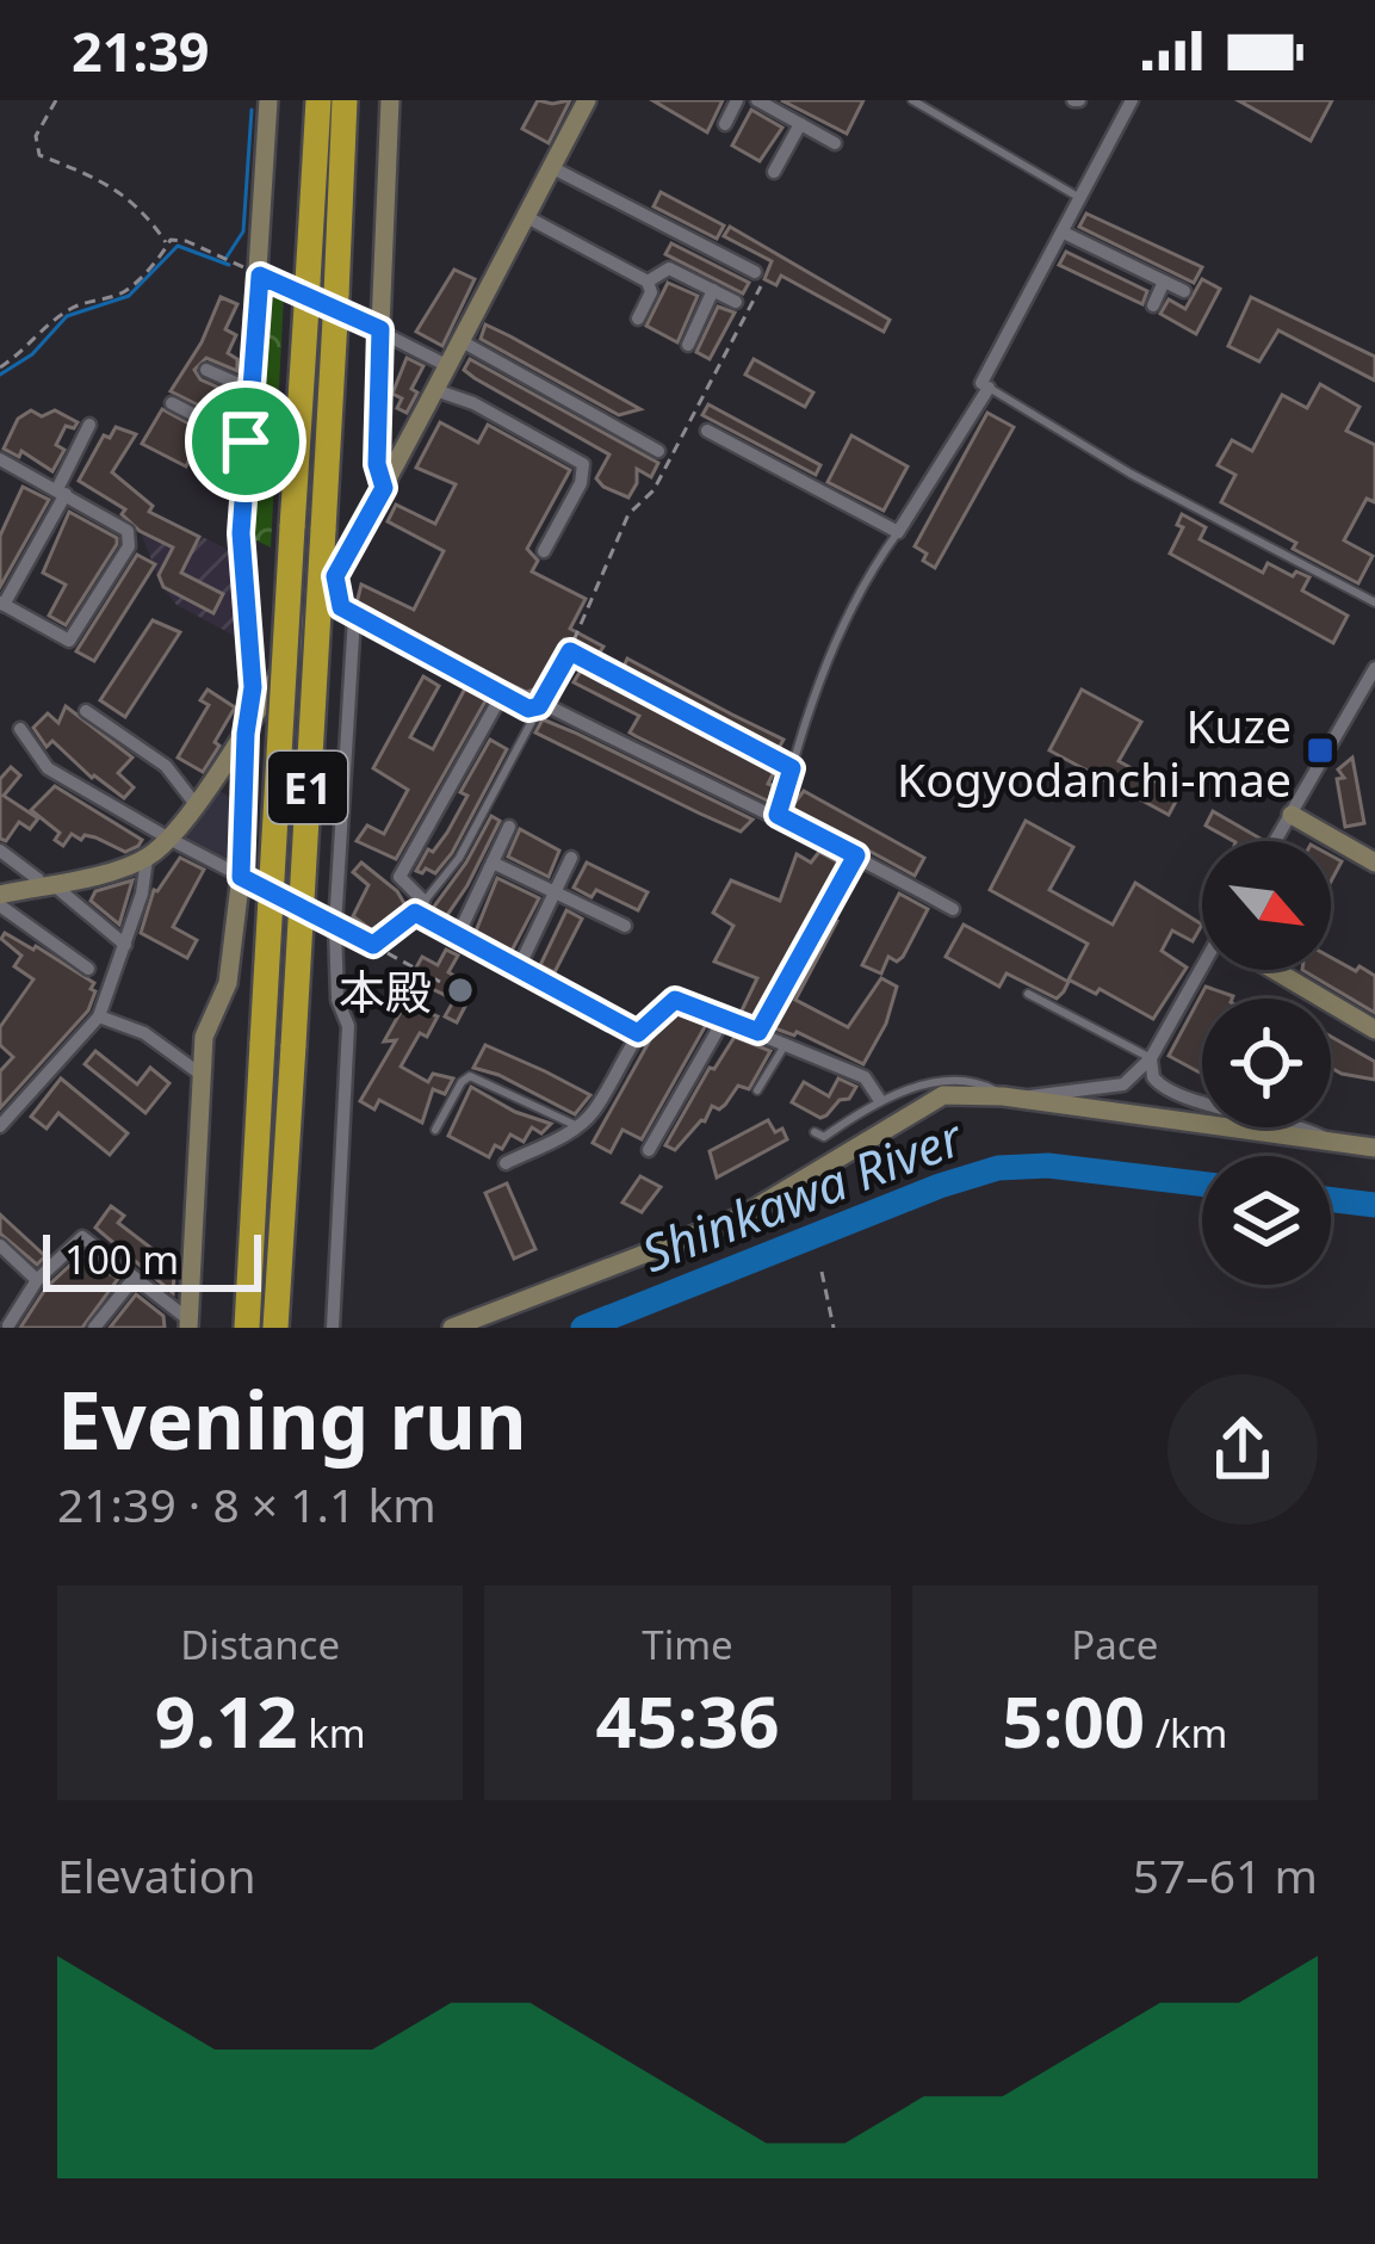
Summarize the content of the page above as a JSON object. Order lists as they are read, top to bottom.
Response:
{
  "streets": {
    "highway": ["E1"]
  },
  "water": ["Shinkawa River"],
  "places": {
    "transit": ["Kuze Kogyodanchi-mae"],
    "other": ["本殿"]
  },
  "scale_bar": "100 m",
  "north": "bottom right",
  "page": {
    "status": "21:39",
    "scale": "100 m",
    "heading": ["Evening run", "21:39 · 8 × 1.1 km"],
    "stats": [
      ["Distance", "9.12 km"],
      ["Time", "45:36"],
      ["Pace", "5:00 /km"]
    ],
    "chart": ["Elevation", "57–61 m"]
  }
}
